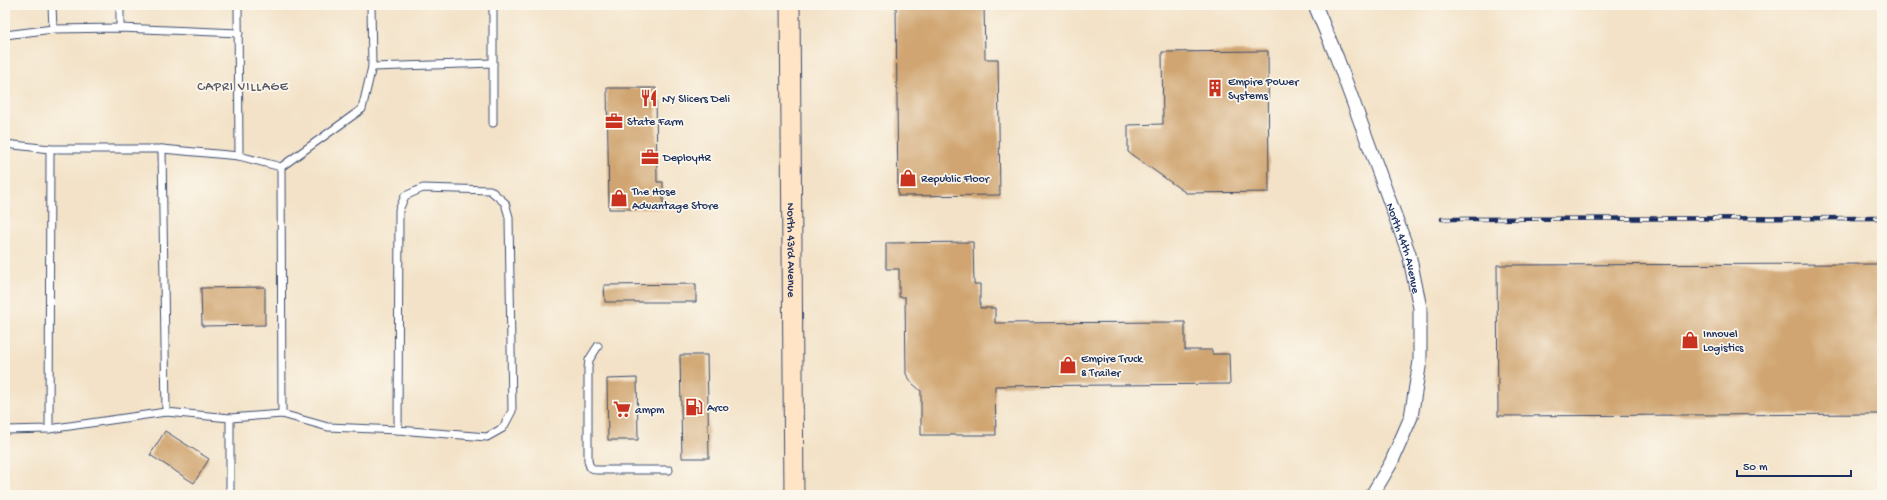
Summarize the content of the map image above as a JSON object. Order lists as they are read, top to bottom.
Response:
{
  "streets": {
    "main road": ["North 43rd Avenue"],
    "street": ["North 44th Avenue"]
  },
  "districts": ["CAPRI VILLAGE"],
  "places": {
    "building": ["Empire Power Systems"],
    "restaurant": ["NY Slicers Deli"],
    "office": ["State Farm", "DeployHR"],
    "shop": [
      "Republic Floor",
      "The Hose Advantage Store",
      "Innovel Logistics",
      "Empire Truck & Trailer"
    ],
    "fuel station": ["Arco"],
    "supermarket": ["ampm"]
  },
  "scale_bar": "50 m"
}
